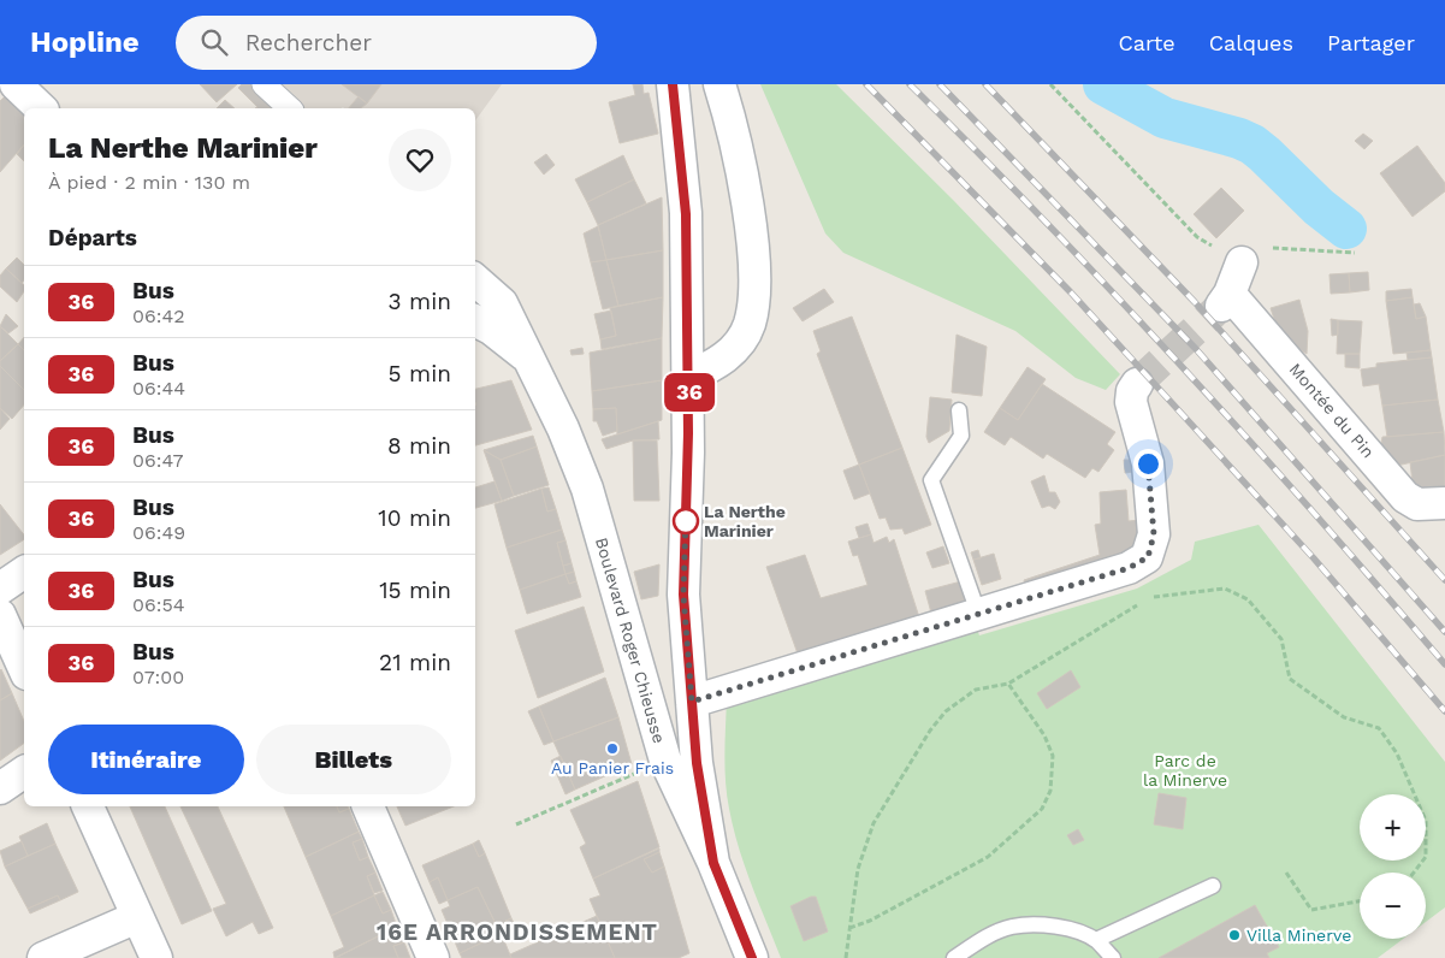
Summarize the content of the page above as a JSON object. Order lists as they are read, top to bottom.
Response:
{
  "streets": {
    "street": ["Montée du Pin", "Boulevard Roger Chieusse"]
  },
  "districts": ["16E ARRONDISSEMENT"],
  "parks": ["Parc de la Minerve"],
  "places": ["La Nerthe Marinier", "Au Panier Frais", "Villa Minerve"],
  "lines": ["bus line 36"],
  "page": {
    "header": "Hopline",
    "search": "Rechercher",
    "nav": ["Carte", "Calques", "Partager"],
    "on_map": "36",
    "heading": [
      ["La Nerthe Marinier", "À pied · 2 min · 130 m"],
      "Départs"
    ],
    "list": [
      {
        "mark": "36",
        "name": "Bus",
        "note": "06:42",
        "value": "3 min"
      },
      {
        "mark": "36",
        "name": "Bus",
        "note": "06:44",
        "value": "5 min"
      },
      {
        "mark": "36",
        "name": "Bus",
        "note": "06:47",
        "value": "8 min"
      },
      {
        "mark": "36",
        "name": "Bus",
        "note": "06:49",
        "value": "10 min"
      },
      {
        "mark": "36",
        "name": "Bus",
        "note": "06:54",
        "value": "15 min"
      },
      {
        "mark": "36",
        "name": "Bus",
        "note": "07:00",
        "value": "21 min"
      }
    ],
    "buttons": ["Itinéraire", "Billets"],
    "map_buttons": ["+", "−"]
  }
}
